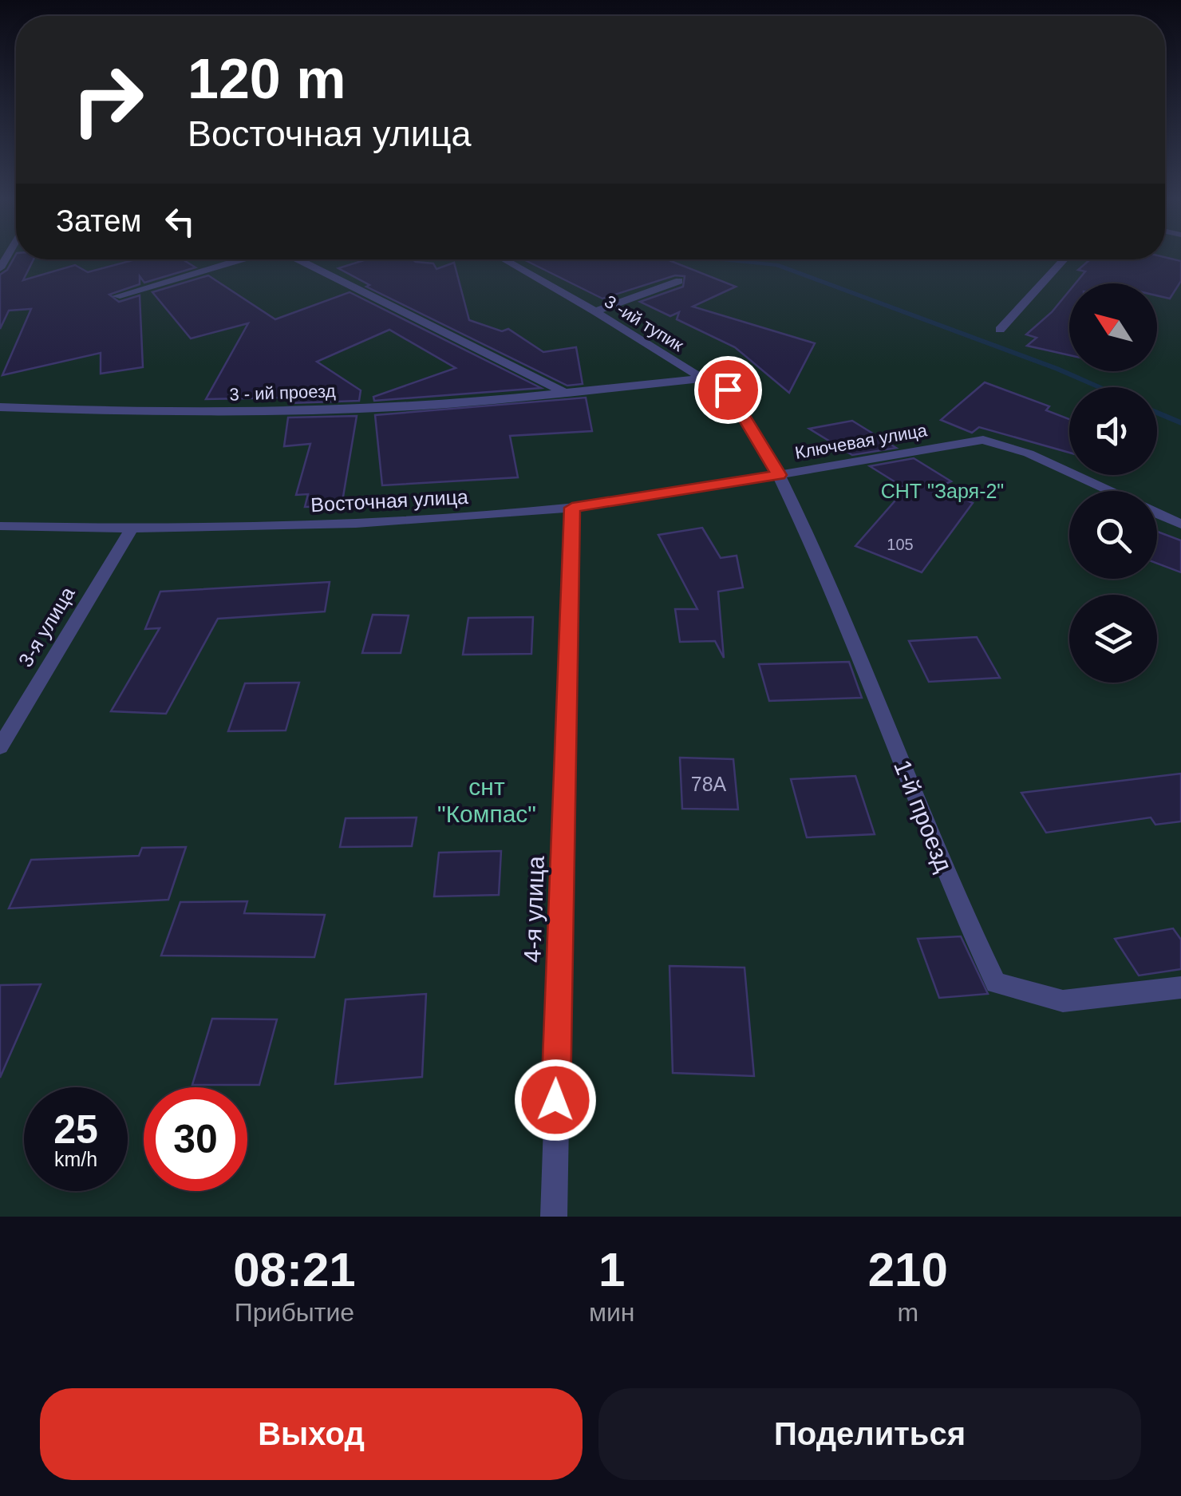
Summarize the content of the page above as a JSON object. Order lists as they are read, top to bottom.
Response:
{
  "streets": {
    "street": [
      "3 -ий тупик",
      "3 - ий проезд",
      "Ключевая улица",
      "Восточная улица",
      "3-я улица",
      "1-й проезд",
      "4-я улица"
    ]
  },
  "crossings": [
    ["3 -ий тупик", "Ключевая улица"],
    ["Ключевая улица", "Восточная улица"],
    ["Ключевая улица", "1-й проезд"],
    ["Восточная улица", "3-я улица"],
    ["Восточная улица", "1-й проезд"],
    ["Восточная улица", "4-я улица"]
  ],
  "parks": ["СНТ \"Заря-2\"", "снт \"Компас\""],
  "house_numbers": ["105", "78А"],
  "north": "top left",
  "page": {
    "turn": ["120 m", "Восточная улица"],
    "then": "Затем",
    "speed": "25 km/h",
    "limit": "30",
    "eta": [
      "08:21",
      "Прибытие",
      "1",
      "мин",
      "210",
      "m"
    ],
    "buttons": ["Выход", "Поделиться"]
  }
}
